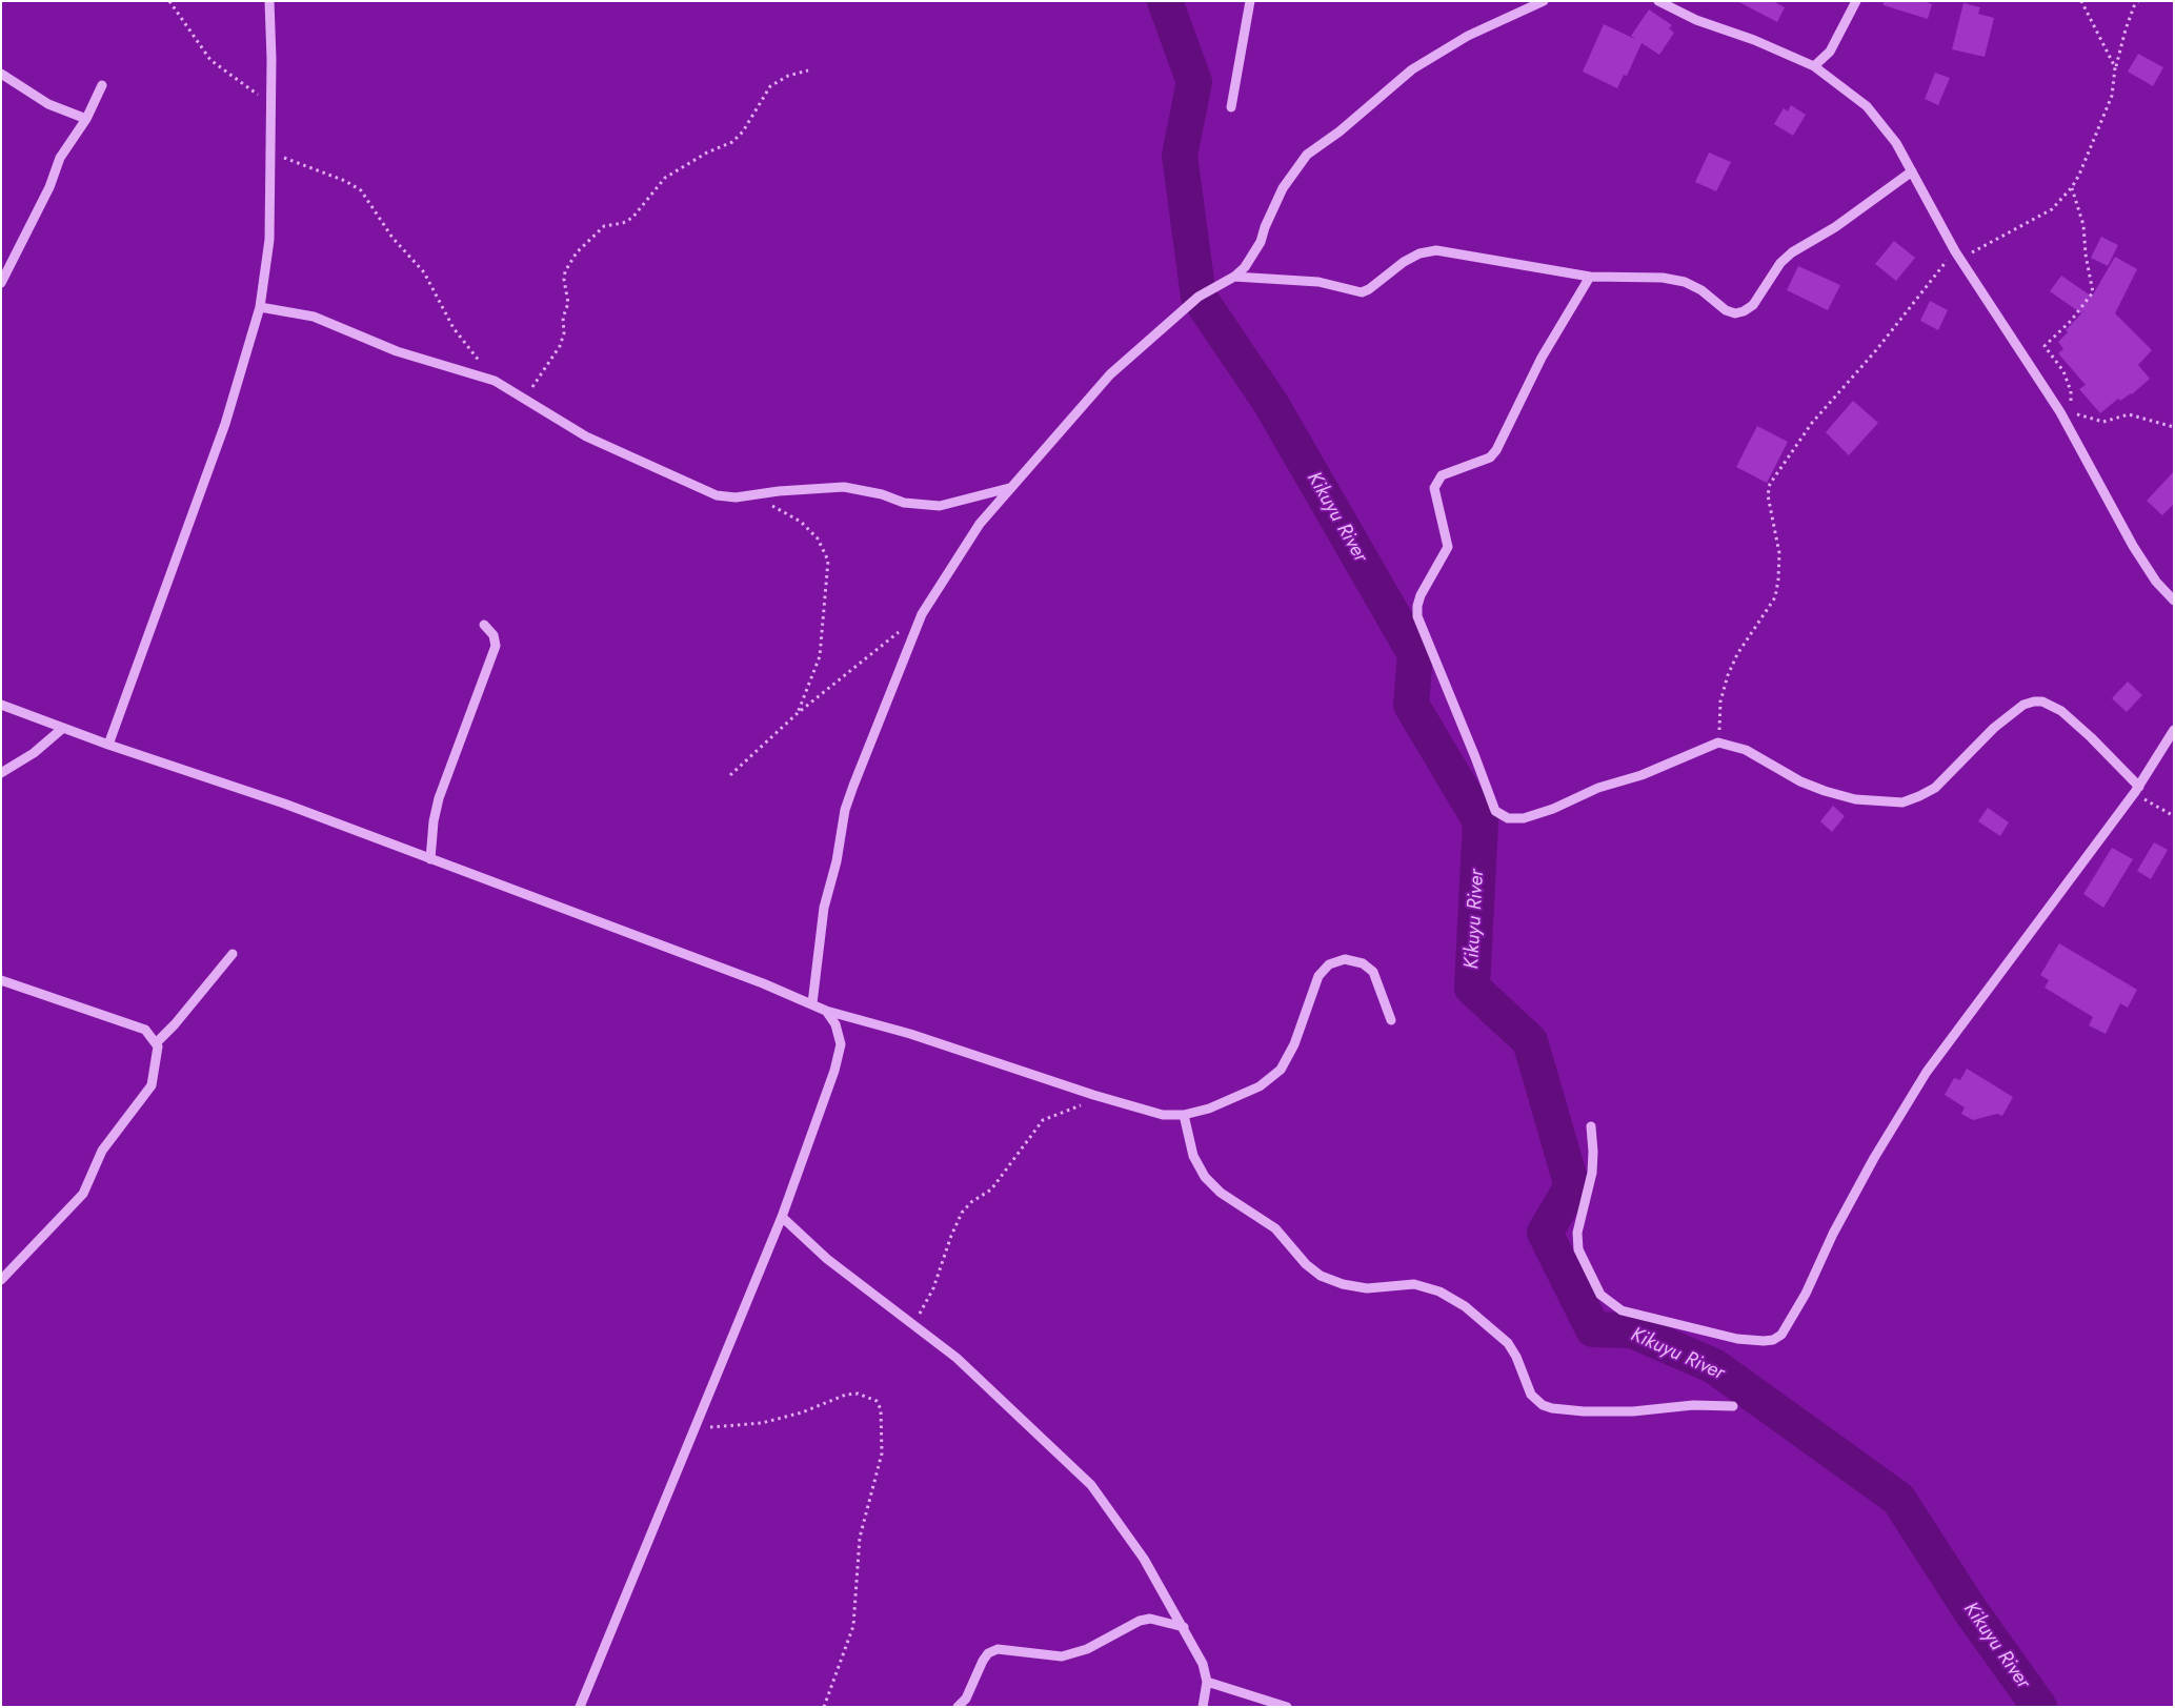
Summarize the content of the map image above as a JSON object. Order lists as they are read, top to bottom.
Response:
{
  "water": ["Kikuyu River"]
}
